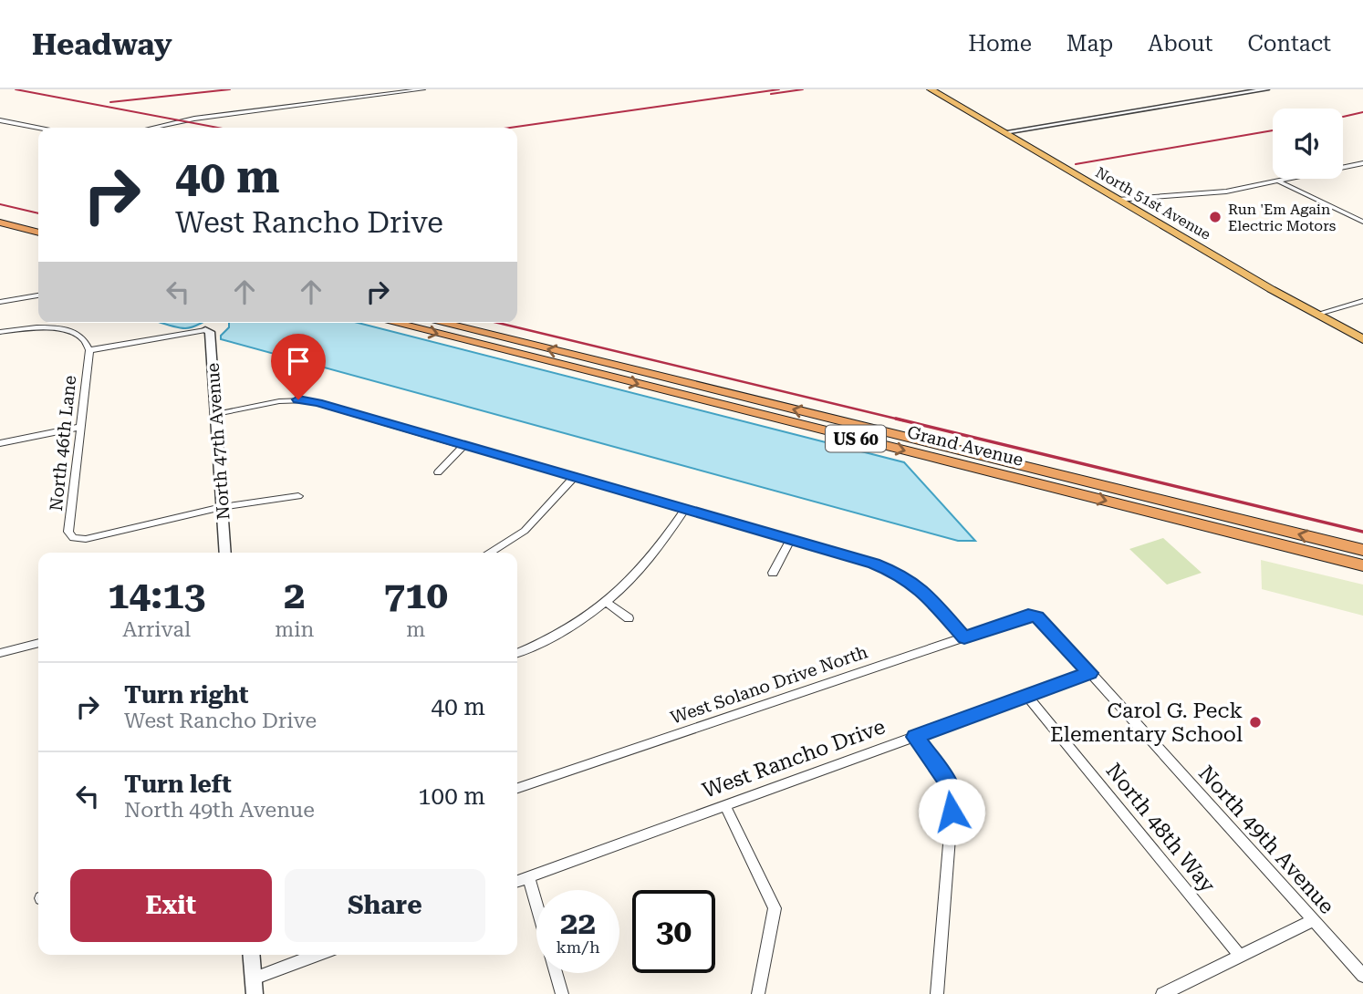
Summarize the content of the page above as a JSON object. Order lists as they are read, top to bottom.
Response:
{
  "streets": {
    "highway": ["US 60", "Grand Avenue"],
    "main road": ["North 51st Avenue"],
    "street": [
      "North 47th Avenue",
      "North 46th Lane",
      "West Solano Drive North",
      "West Rancho Drive",
      "North 48th Way",
      "North 49th Avenue"
    ]
  },
  "crossings": [
    ["North 47th Avenue", "North 46th Lane"],
    ["West Solano Drive North", "North 49th Avenue"],
    ["West Rancho Drive", "North 48th Way"],
    ["West Rancho Drive", "North 49th Avenue"]
  ],
  "places": ["Run 'Em Again Electric Motors", "Carol G. Peck Elementary School"],
  "page": {
    "header": "Headway",
    "nav": [
      "Home",
      "Map",
      "About",
      "Contact"
    ],
    "turn": ["40 m", "West Rancho Drive"],
    "eta": [
      "14:13",
      "Arrival",
      "2",
      "min",
      "710",
      "m"
    ],
    "list": [
      {
        "name": "Turn right",
        "note": "West Rancho Drive",
        "value": "40 m"
      },
      {
        "name": "Turn left",
        "note": "North 49th Avenue",
        "value": "100 m"
      }
    ],
    "buttons": ["Exit", "Share"],
    "speed": "22 km/h",
    "limit": "30"
  }
}
